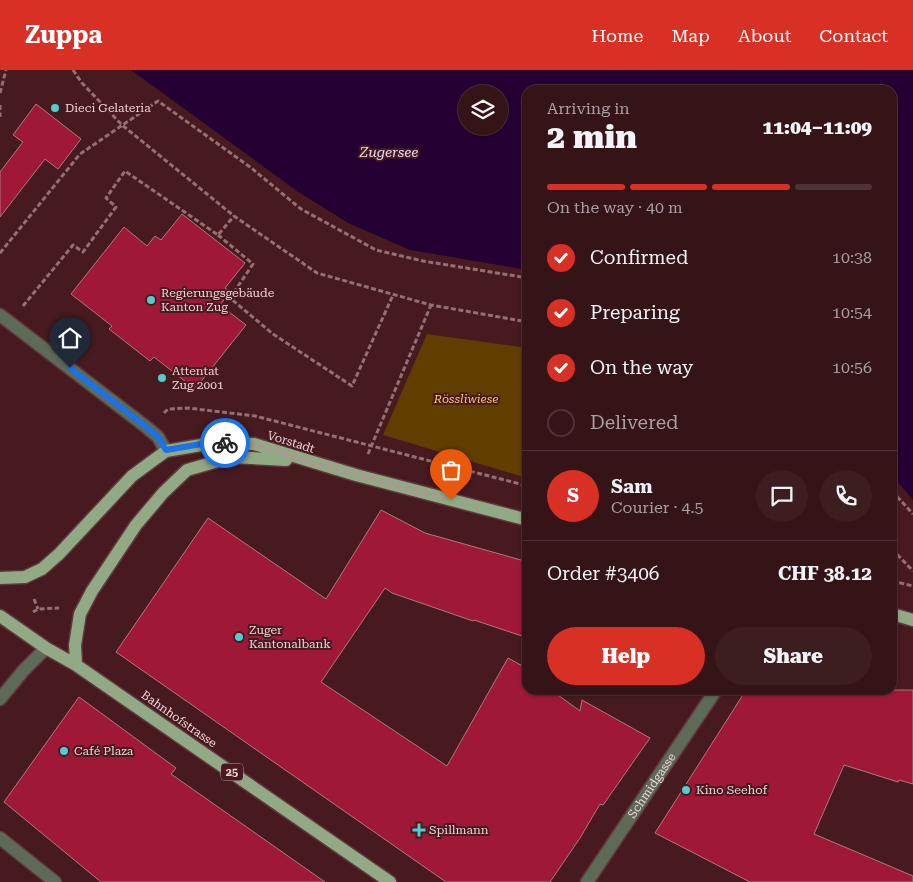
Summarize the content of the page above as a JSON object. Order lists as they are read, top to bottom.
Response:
{
  "streets": {
    "main road": ["Vorstadt", "Bahnhofstrasse", "25"],
    "street": ["Schmidgasse"]
  },
  "water": ["Zugersee"],
  "parks": ["Rössliwiese"],
  "places": {
    "other": [
      "Dieci Gelateria",
      "Regierungsgebäude Kanton Zug",
      "Attentat Zug 2001",
      "Zuger Kantonalbank",
      "Café Plaza",
      "Kino Seehof"
    ],
    "health": ["Spillmann"]
  },
  "page": {
    "header": "Zuppa",
    "nav": [
      "Home",
      "Map",
      "About",
      "Contact"
    ],
    "heading": ["2 min", "Arriving in", "11:04–11:09"],
    "panel": [
      "Sam",
      "Courier · 4.5",
      "Order #3406",
      "CHF 38.12"
    ],
    "bar": "On the way · 40 m",
    "list": [
      ["Confirmed", "10:38"],
      ["Preparing", "10:54"],
      ["On the way", "10:56"],
      "Delivered"
    ],
    "round": "S",
    "buttons": ["Help", "Share"]
  }
}
